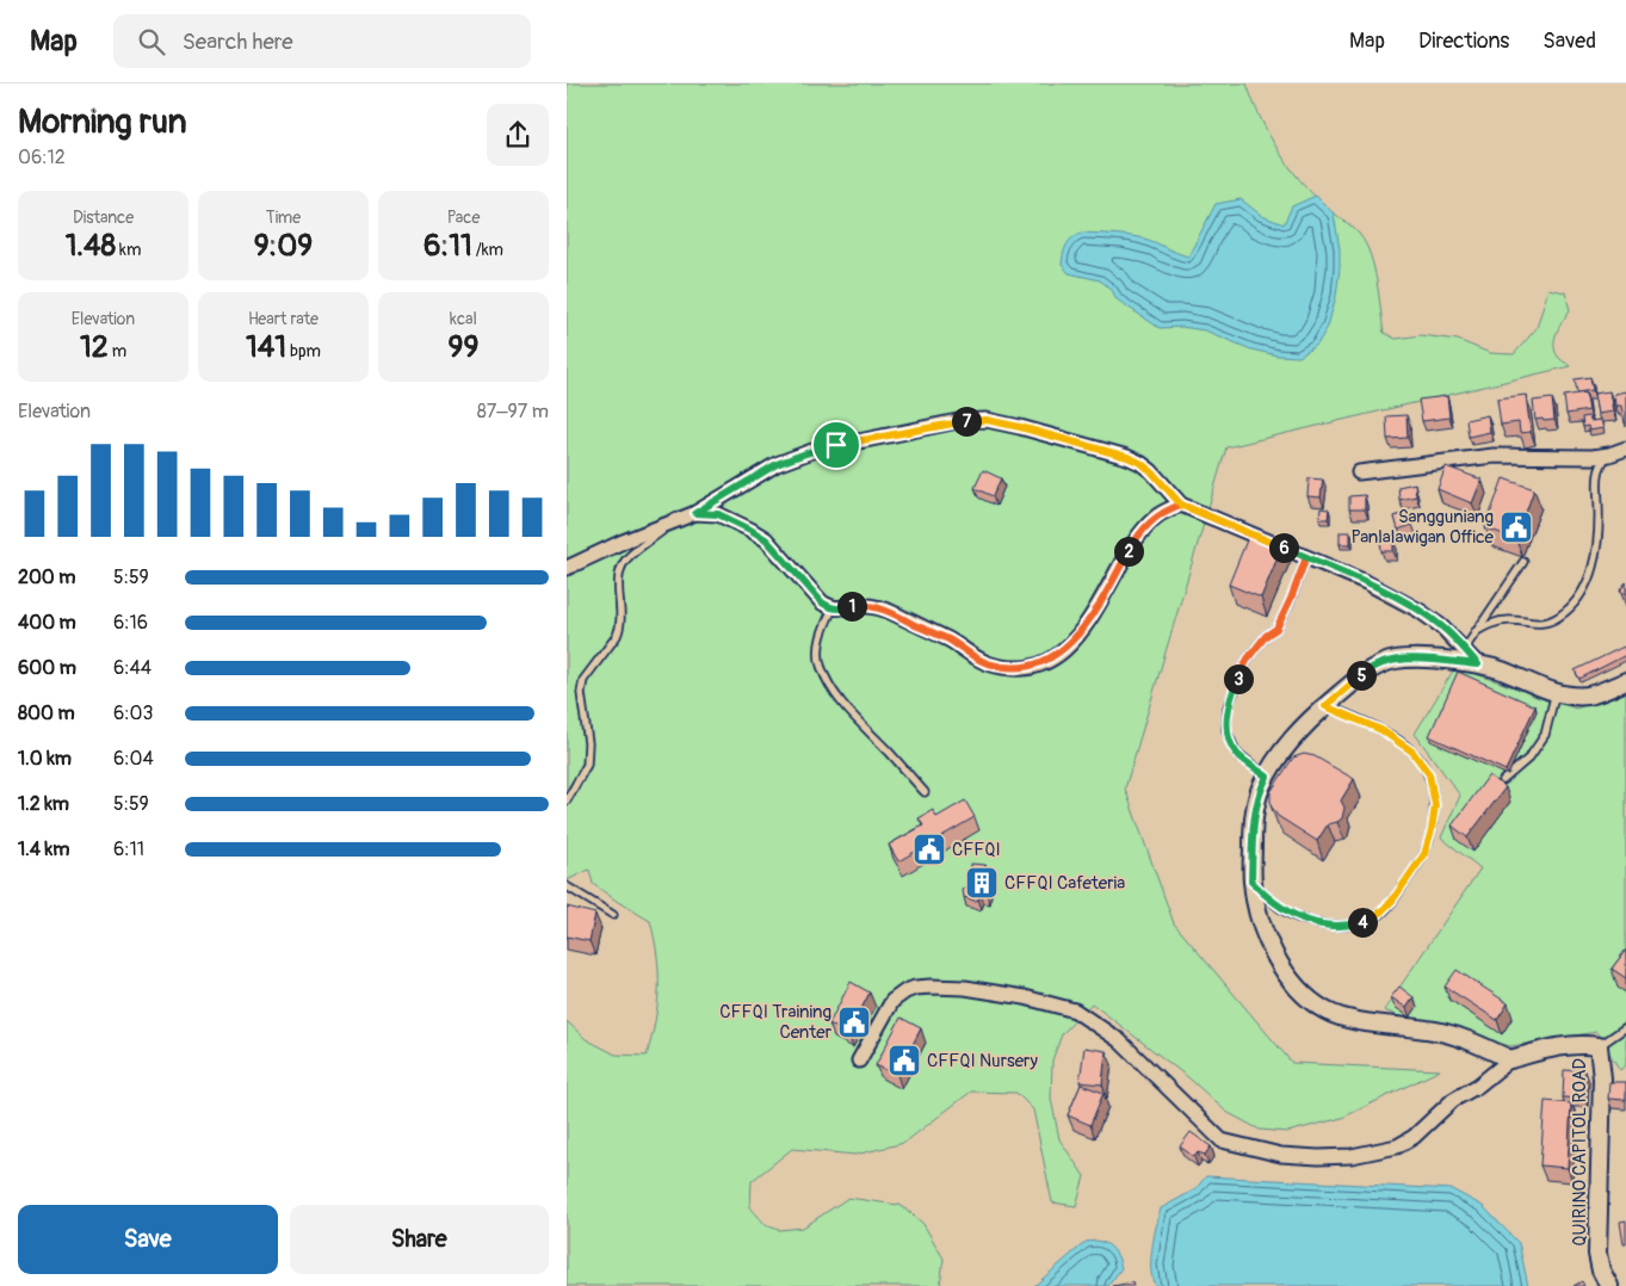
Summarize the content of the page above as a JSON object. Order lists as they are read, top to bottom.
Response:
{
  "streets": {
    "street": ["QUIRINO CAPITOL ROAD"]
  },
  "places": {
    "public building": [
      "Sangguniang Panlalawigan Office",
      "CFFQI",
      "CFFQI Training Center",
      "CFFQI Nursery"
    ],
    "building": ["CFFQI Cafeteria"]
  },
  "page": {
    "header": "Map",
    "search": "Search here",
    "nav": ["Map", "Directions", "Saved"],
    "heading": ["Morning run", "06:12"],
    "stats": [
      ["Distance", "1.48 km"],
      ["Time", "9:09"],
      ["Pace", "6:11 /km"],
      ["Elevation", "12 m"],
      ["Heart rate", "141 bpm"],
      ["kcal", "99"]
    ],
    "chart": ["Elevation", "87–97 m"],
    "pins": [
      "7",
      "6",
      "2",
      "1",
      "5",
      "3",
      "4"
    ],
    "list": [
      {
        "name": "200 m",
        "note": "5:59"
      },
      {
        "name": "400 m",
        "note": "6:16"
      },
      {
        "name": "600 m",
        "note": "6:44"
      },
      {
        "name": "800 m",
        "note": "6:03"
      },
      {
        "name": "1.0 km",
        "note": "6:04"
      },
      {
        "name": "1.2 km",
        "note": "5:59"
      },
      {
        "name": "1.4 km",
        "note": "6:11"
      }
    ],
    "buttons": ["Save", "Share"]
  }
}
